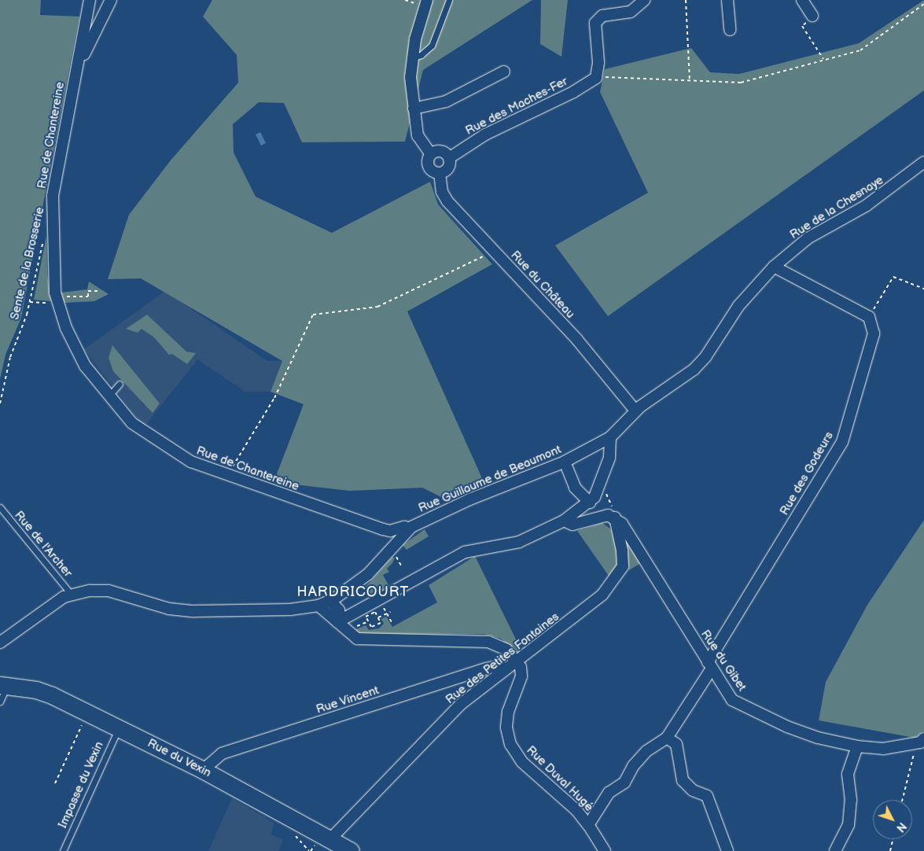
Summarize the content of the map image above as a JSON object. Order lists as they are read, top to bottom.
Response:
{
  "streets": {
    "main road": ["Rue du Vexin"],
    "street": [
      "Rue des Maches-Fer",
      "Rue de Chantereine",
      "Rue de la Chesnaye",
      "Rue du Château",
      "Rue des Godeurs",
      "Rue Guillaume de Beaumont",
      "Rue des Petites Fontaines",
      "Rue du Gibet",
      "Rue Vincent",
      "Rue Duval Hugé"
    ],
    "lane": ["Rue de l'Archer", "Impasse du Vexin"],
    "path": ["Sente de la Brosserie"]
  },
  "crossings": [
    ["Rue des Maches-Fer", "Rue du Château"],
    ["Rue de Chantereine", "Rue Guillaume de Beaumont"],
    ["Rue de la Chesnaye", "Rue du Château"],
    ["Rue de la Chesnaye", "Rue Guillaume de Beaumont"],
    ["Rue du Château", "Rue Guillaume de Beaumont"],
    ["Rue des Godeurs", "Rue du Gibet"],
    ["Rue Guillaume de Beaumont", "Rue de l'Archer"],
    ["Rue des Petites Fontaines", "Rue du Gibet"],
    ["Rue des Petites Fontaines", "Rue Vincent"],
    ["Rue des Petites Fontaines", "Rue du Vexin"],
    ["Rue des Petites Fontaines", "Rue Duval Hugé"],
    ["Rue Vincent", "Rue du Vexin"],
    ["Rue Vincent", "Rue Duval Hugé"],
    ["Rue du Vexin", "Impasse du Vexin"]
  ],
  "districts": ["HARDRICOURT"],
  "north": "bottom right"
}
